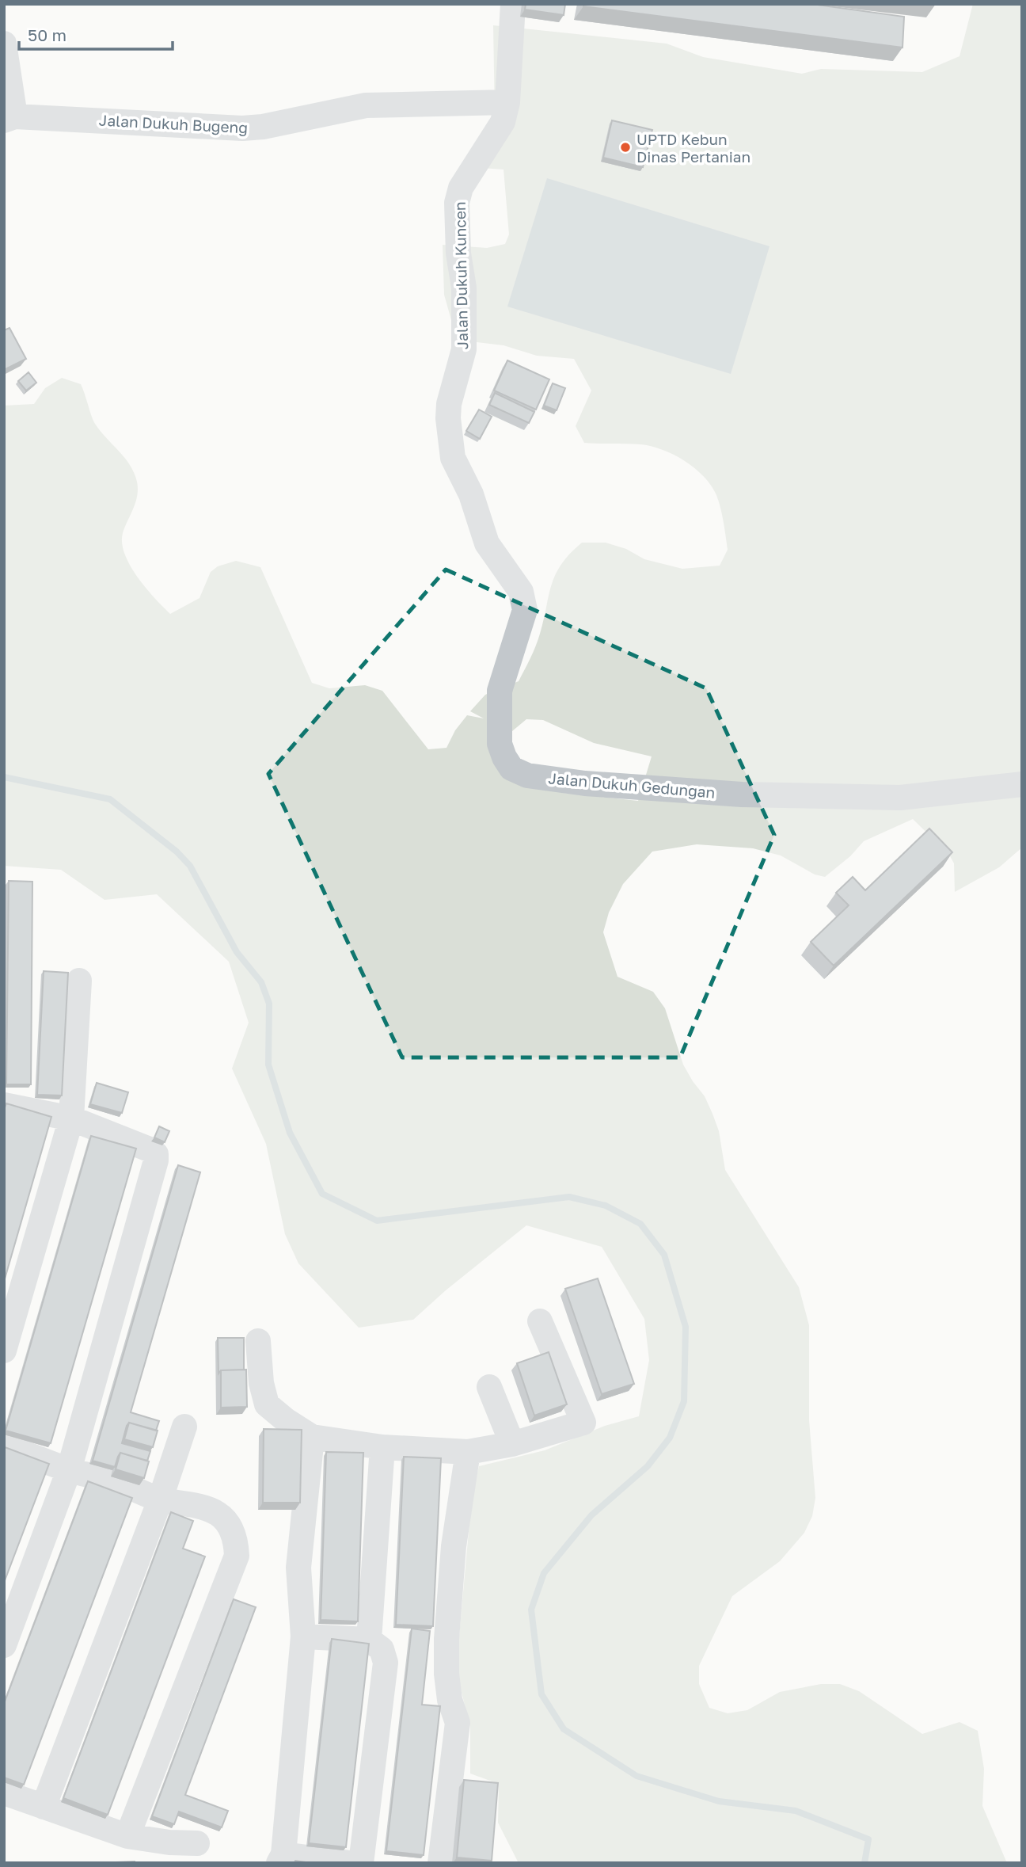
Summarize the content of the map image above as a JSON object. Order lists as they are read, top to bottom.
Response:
{
  "streets": {
    "street": ["Jalan Dukuh Bugeng", "Jalan Dukuh Kuncen", "Jalan Dukuh Gedungan"]
  },
  "crossings": [
    ["Jalan Dukuh Bugeng", "Jalan Dukuh Kuncen"],
    ["Jalan Dukuh Kuncen", "Jalan Dukuh Gedungan"]
  ],
  "places": ["UPTD Kebun Dinas Pertanian"],
  "scale_bar": "50 m"
}
